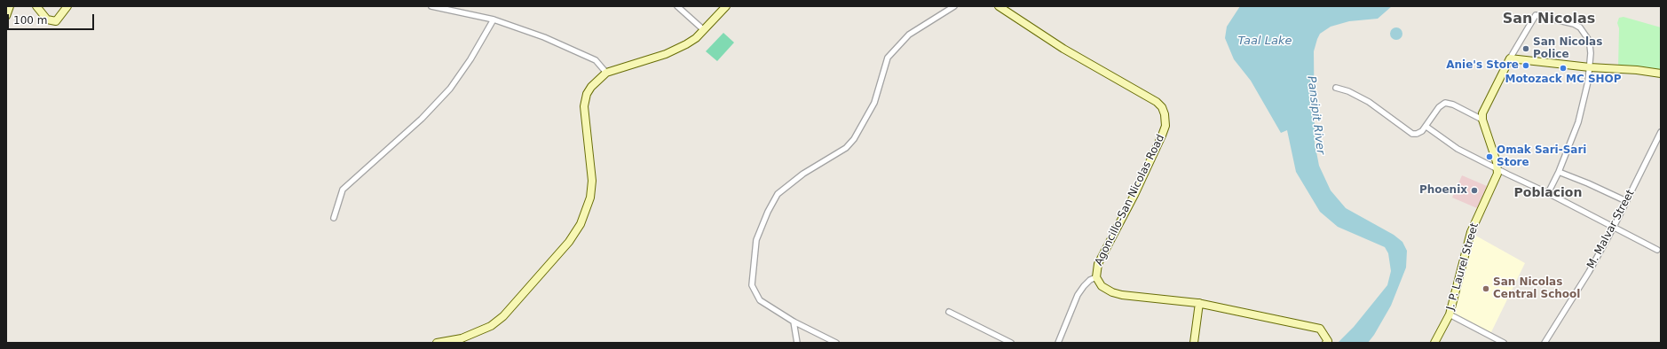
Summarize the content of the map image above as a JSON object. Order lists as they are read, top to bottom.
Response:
{
  "streets": {
    "main road": ["Agoncillo-San Nicolas Road", "J. P. Laurel Street"],
    "street": ["M. Malvar Street"]
  },
  "districts": ["San Nicolas", "Poblacion"],
  "water": ["Taal Lake", "Pansipit River"],
  "places": [
    "San Nicolas Police",
    "Anie's Store",
    "Motozack MC SHOP",
    "Omak Sari-Sari Store",
    "Phoenix",
    "San Nicolas Central School"
  ],
  "scale_bar": "100 m"
}
